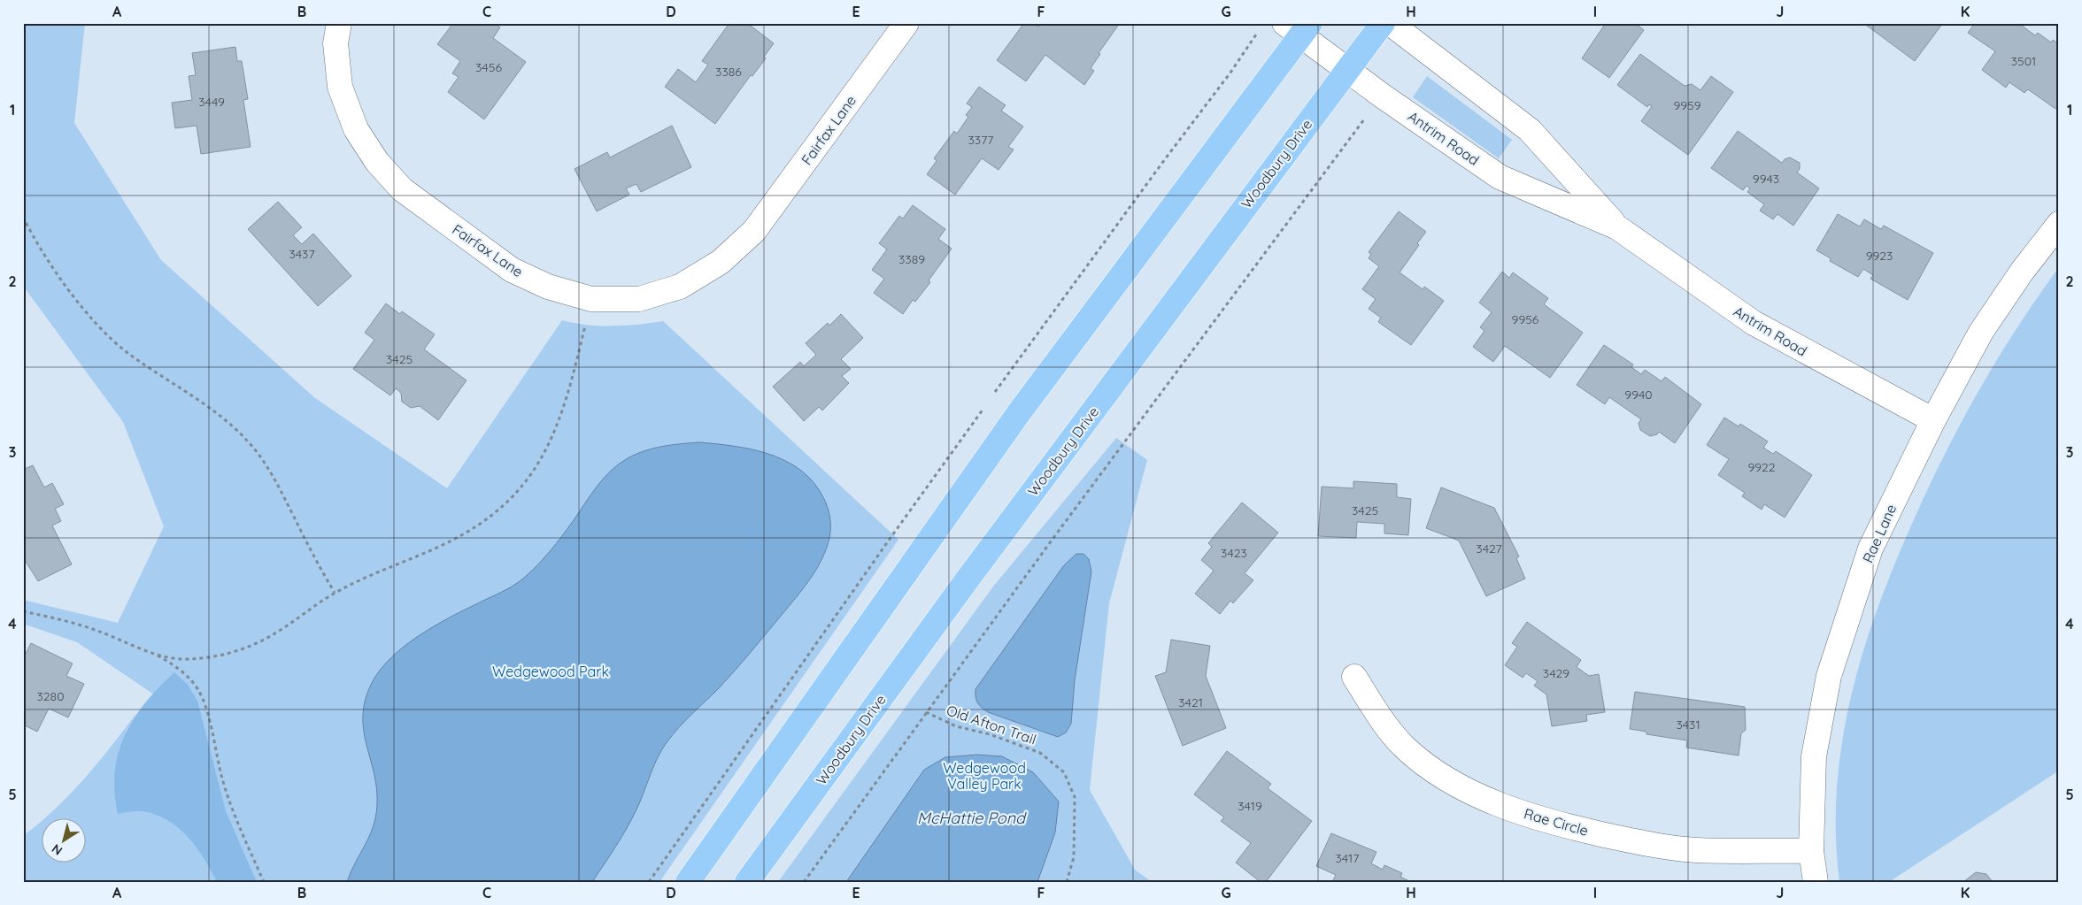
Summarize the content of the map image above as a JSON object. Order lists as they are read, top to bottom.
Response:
{
  "streets": {
    "main road": ["Woodbury Drive"],
    "street": [
      "Fairfax Lane",
      "Antrim Road",
      "Rae Lane",
      "Rae Circle"
    ],
    "path": ["Old Afton Trail"]
  },
  "crossings": [
    ["Antrim Road", "Woodbury Drive"],
    ["Antrim Road", "Rae Lane"],
    ["Rae Lane", "Rae Circle"]
  ],
  "water": ["McHattie Pond"],
  "parks": ["Wedgewood Park", "Wedgewood Valley Park"],
  "house_numbers": [
    "3501",
    "3456",
    "3386",
    "3449",
    "9959",
    "3377",
    "9943",
    "3437",
    "9923",
    "3389",
    "9956",
    "3425",
    "9940",
    "9922",
    "3425",
    "3427",
    "3423",
    "3429",
    "3280",
    "3421",
    "3431",
    "3419",
    "3417"
  ],
  "north": "bottom left",
  "grid": {
    "columns": [
      "A",
      "B",
      "C",
      "D",
      "E",
      "F",
      "G",
      "H",
      "I",
      "J",
      "K"
    ],
    "rows": [
      "1",
      "2",
      "3",
      "4",
      "5"
    ]
  }
}
